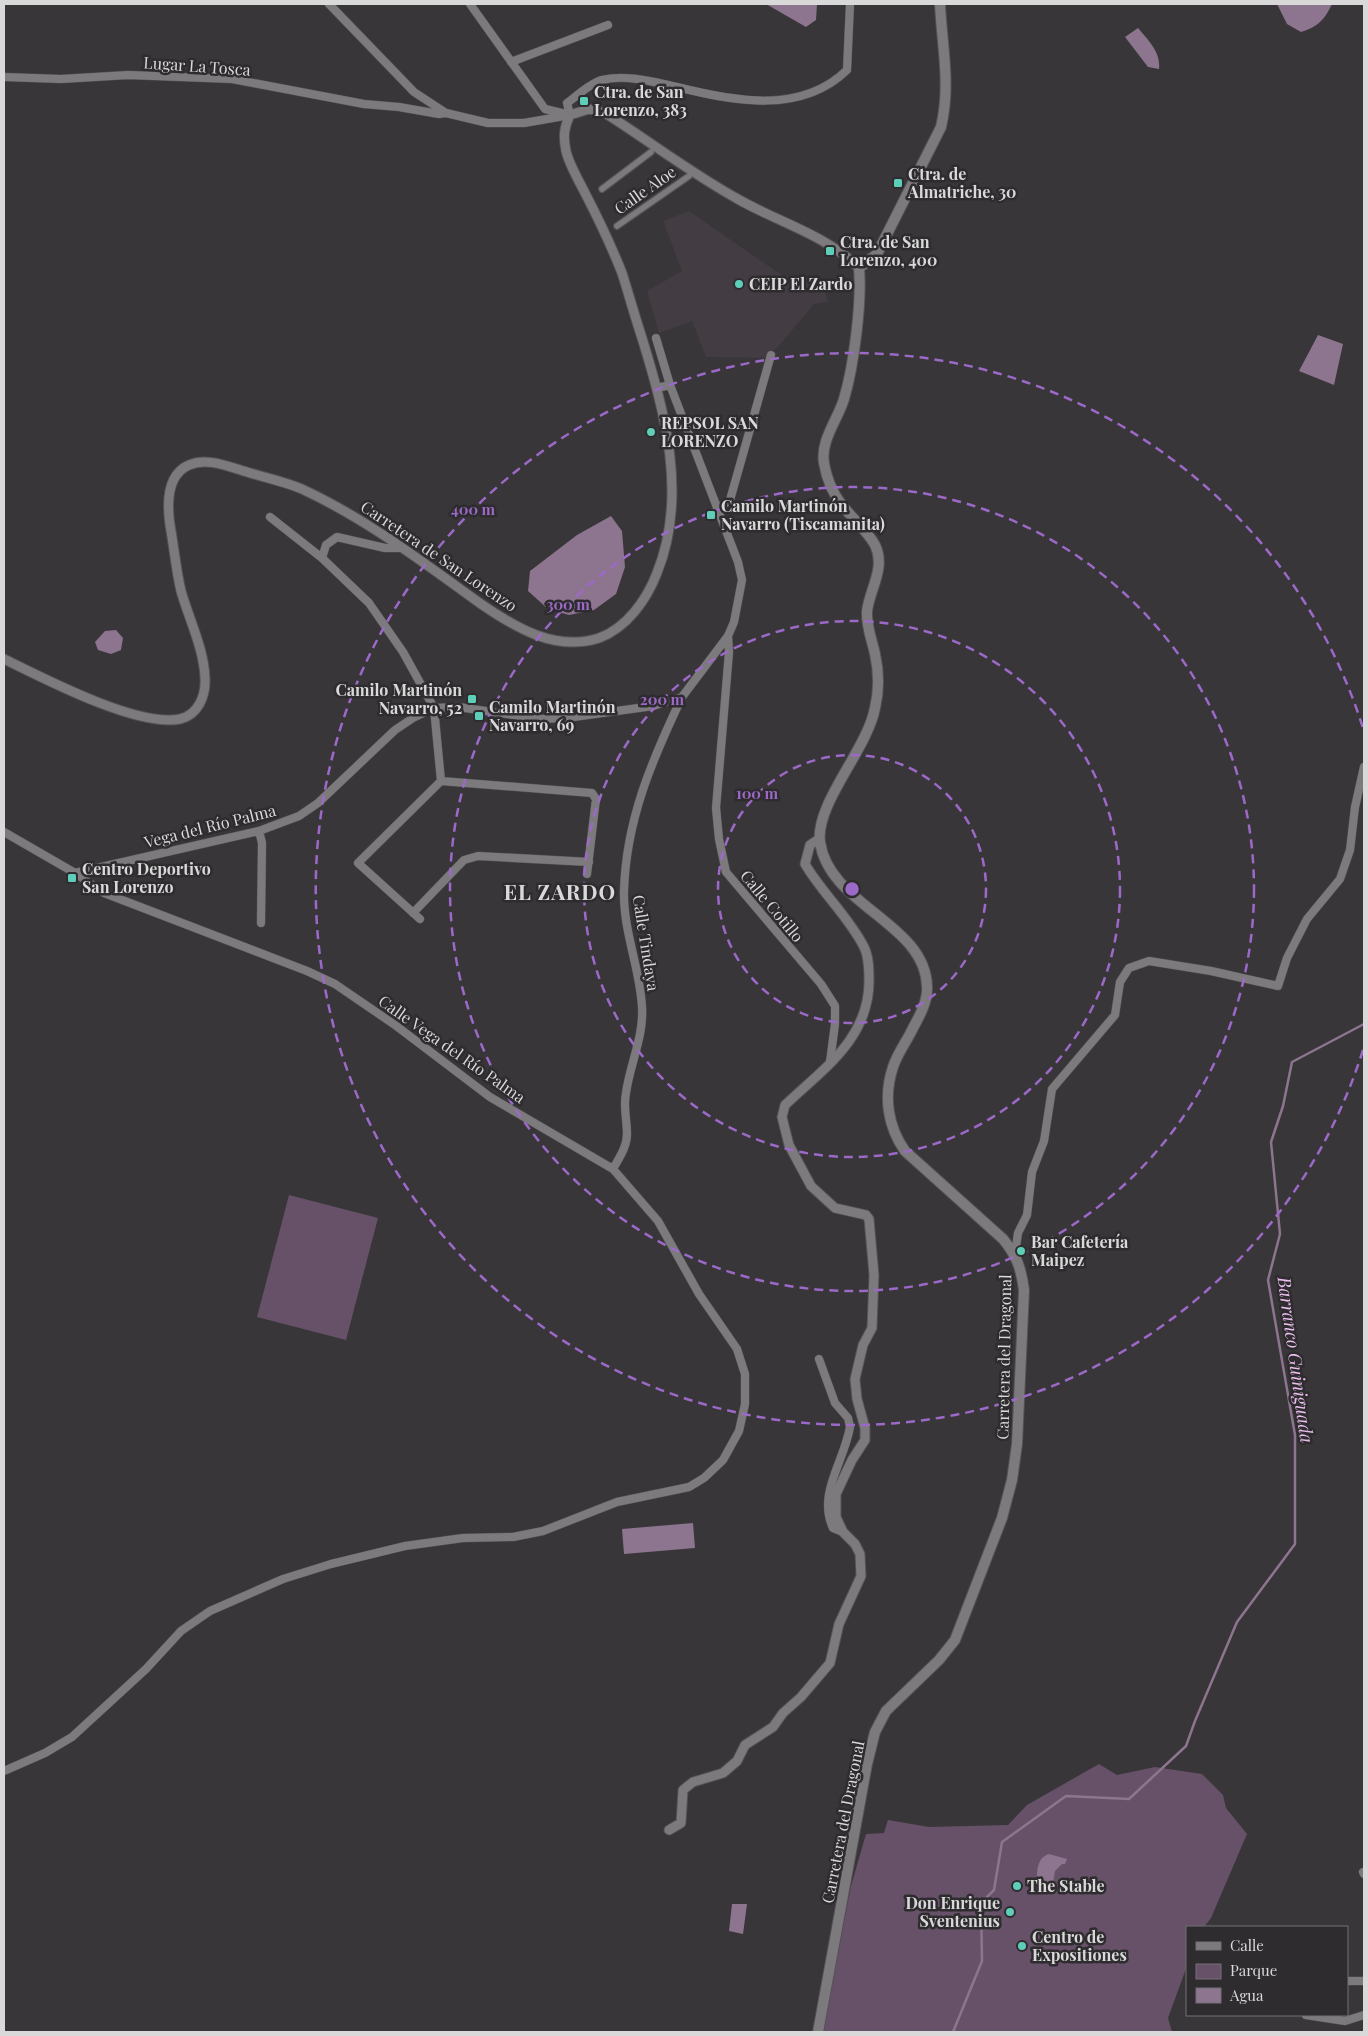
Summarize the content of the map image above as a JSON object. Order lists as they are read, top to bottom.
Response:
{
  "streets": {
    "main road": ["Carretera del Dragonal"],
    "street": [
      "Lugar La Tosca",
      "Calle Aloe",
      "Carretera de San Lorenzo",
      "Vega del Río Palma",
      "Calle Cotillo",
      "Calle Tindaya",
      "Calle Vega del Río Palma"
    ]
  },
  "crossings": [
    ["Vega del Río Palma", "Calle Vega del Río Palma"],
    ["Calle Cotillo", "Calle Tindaya"],
    ["Calle Tindaya", "Calle Vega del Río Palma"]
  ],
  "districts": ["EL ZARDO"],
  "water": ["Barranco Guiniguada"],
  "places": {
    "transit": [
      "Ctra. de San Lorenzo, 383",
      "Ctra. de Almatriche, 30",
      "Ctra. de San Lorenzo, 400",
      "Camilo Martinón Navarro (Tiscamanita)",
      "Camilo Martinón Navarro, 52",
      "Camilo Martinón Navarro, 69",
      "Centro Deportivo San Lorenzo"
    ],
    "other": [
      "CEIP El Zardo",
      "REPSOL SAN LORENZO",
      "Bar Cafetería Maipez",
      "The Stable",
      "Don Enrique Sventenius",
      "Centro de Expositiones"
    ]
  },
  "legend": ["Calle", "Parque", "Agua"],
  "rings": [
    "400 m",
    "300 m",
    "200 m",
    "100 m"
  ]
}
